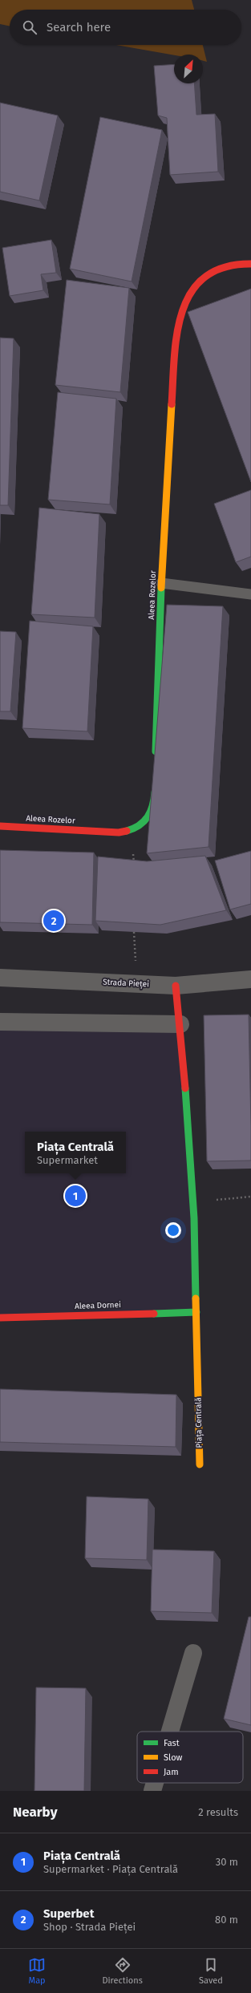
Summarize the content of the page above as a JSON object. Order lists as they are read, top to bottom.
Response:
{
  "streets": {
    "street": [
      "Aleea Rozelor",
      "Strada Pieței",
      "Aleea Dornei",
      "Piața Centrală"
    ]
  },
  "crossings": [
    ["Strada Pieței", "Piața Centrală"],
    ["Aleea Dornei", "Piața Centrală"]
  ],
  "legend": ["Fast", "Slow", "Jam"],
  "north": "top right",
  "page": {
    "search": "Search here",
    "pins": ["2", "1"],
    "popup": ["Piața Centrală", "Supermarket"],
    "heading": ["Nearby", "2 results"],
    "list": [
      {
        "mark": "1",
        "name": "Piața Centrală",
        "note": "Supermarket · Piața Centrală",
        "value": "30 m"
      },
      {
        "mark": "2",
        "name": "Superbet",
        "note": "Shop · Strada Pieței",
        "value": "80 m"
      }
    ],
    "nav": ["Map", "Directions", "Saved"]
  }
}
